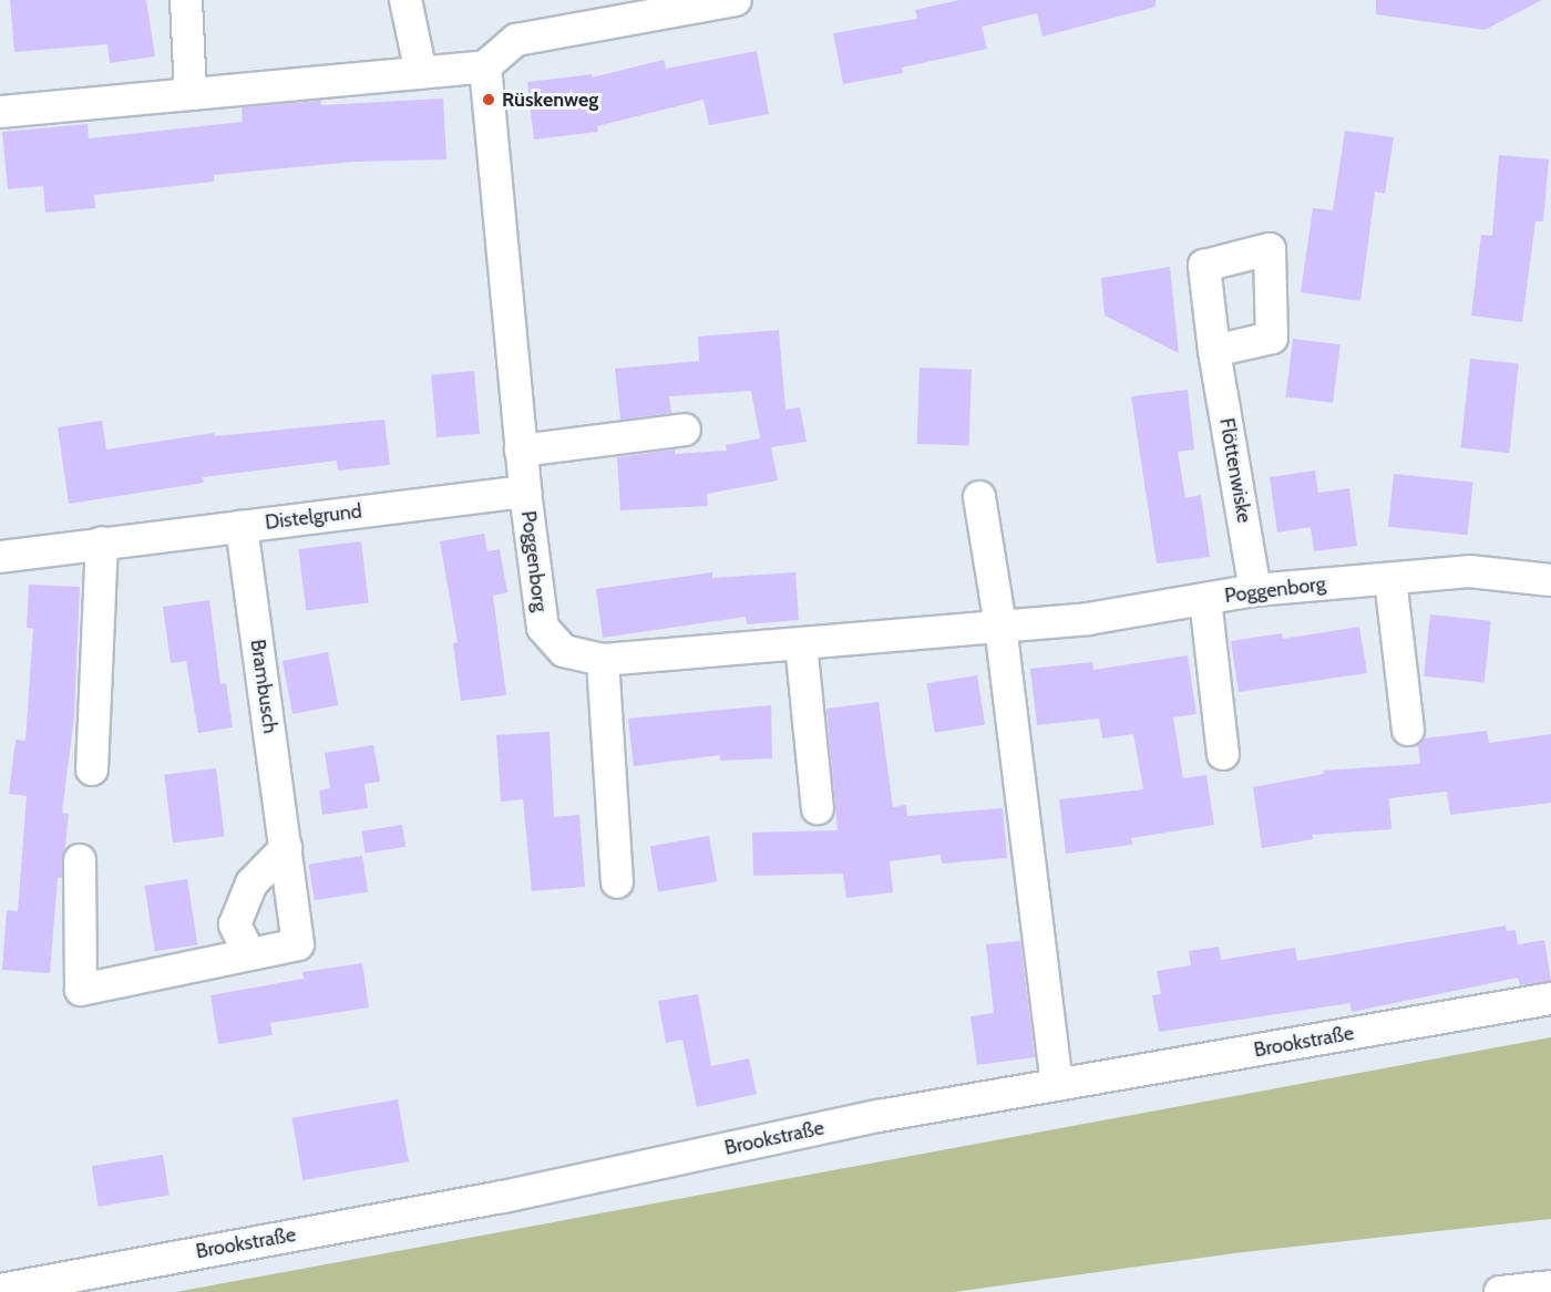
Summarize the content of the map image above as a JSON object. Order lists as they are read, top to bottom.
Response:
{
  "streets": {
    "street": [
      "Flöttenwiske",
      "Distelgrund",
      "Poggenborg",
      "Brambusch",
      "Brookstraße"
    ]
  },
  "crossings": [
    ["Flöttenwiske", "Poggenborg"],
    ["Distelgrund", "Poggenborg"],
    ["Distelgrund", "Brambusch"]
  ],
  "places": ["Rüskenweg"]
}
